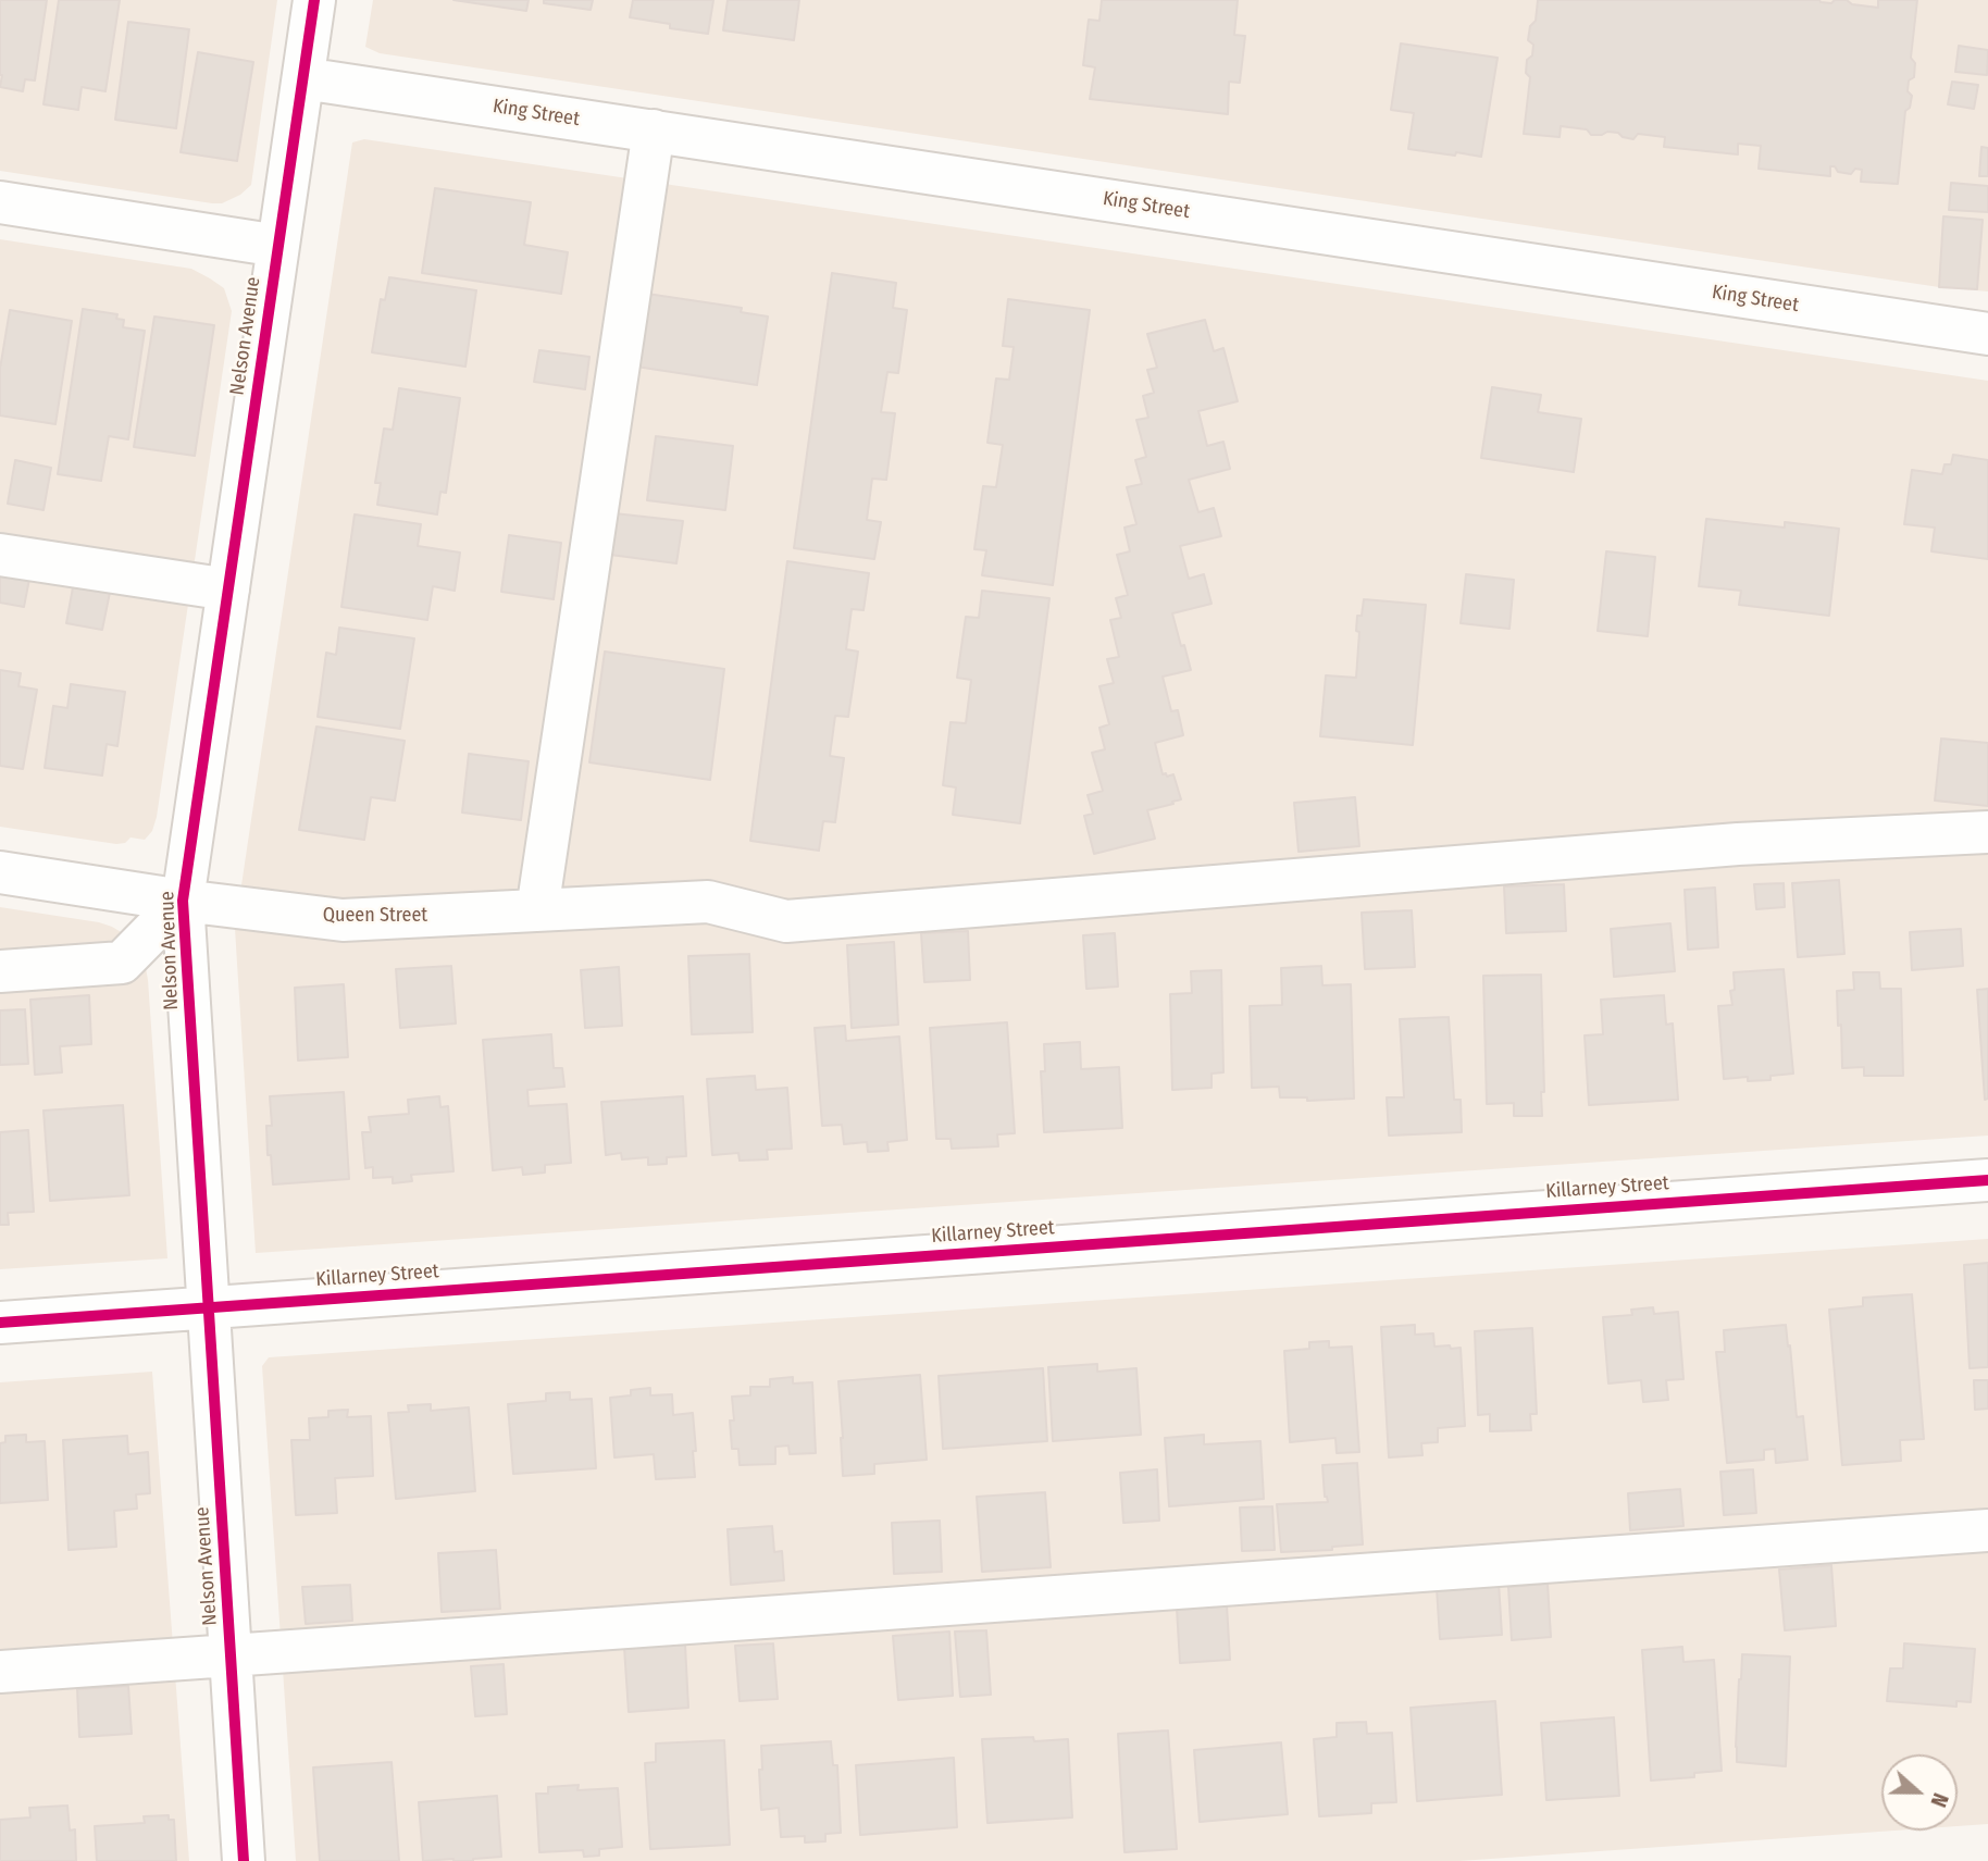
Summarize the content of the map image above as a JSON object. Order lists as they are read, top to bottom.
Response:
{
  "streets": {
    "street": [
      "King Street",
      "Nelson Avenue",
      "Queen Street",
      "Killarney Street"
    ]
  },
  "crossings": [
    ["King Street", "Nelson Avenue"],
    ["Nelson Avenue", "Queen Street"],
    ["Nelson Avenue", "Killarney Street"]
  ],
  "north": "right"
}
